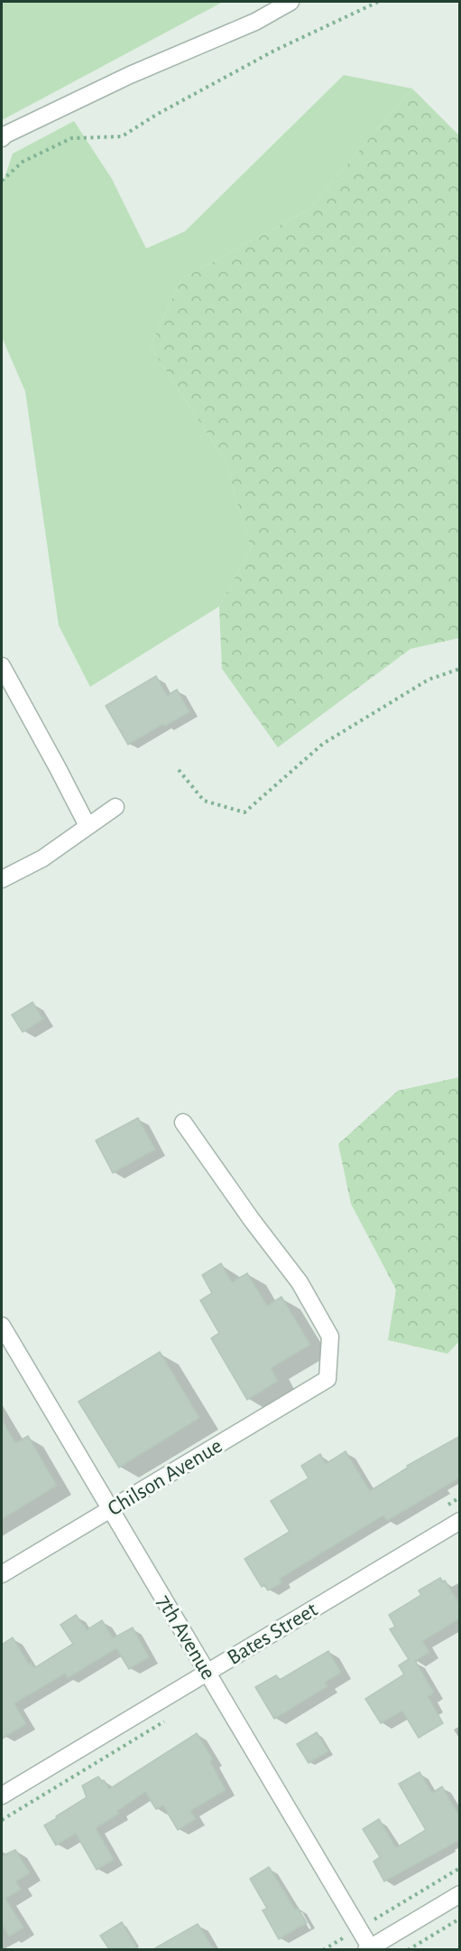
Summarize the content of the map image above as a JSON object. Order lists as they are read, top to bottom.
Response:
{
  "streets": {
    "street": ["Chilson Avenue", "Bates Street", "7th Avenue"]
  },
  "crossings": [
    ["Chilson Avenue", "7th Avenue"],
    ["Bates Street", "7th Avenue"]
  ]
}
